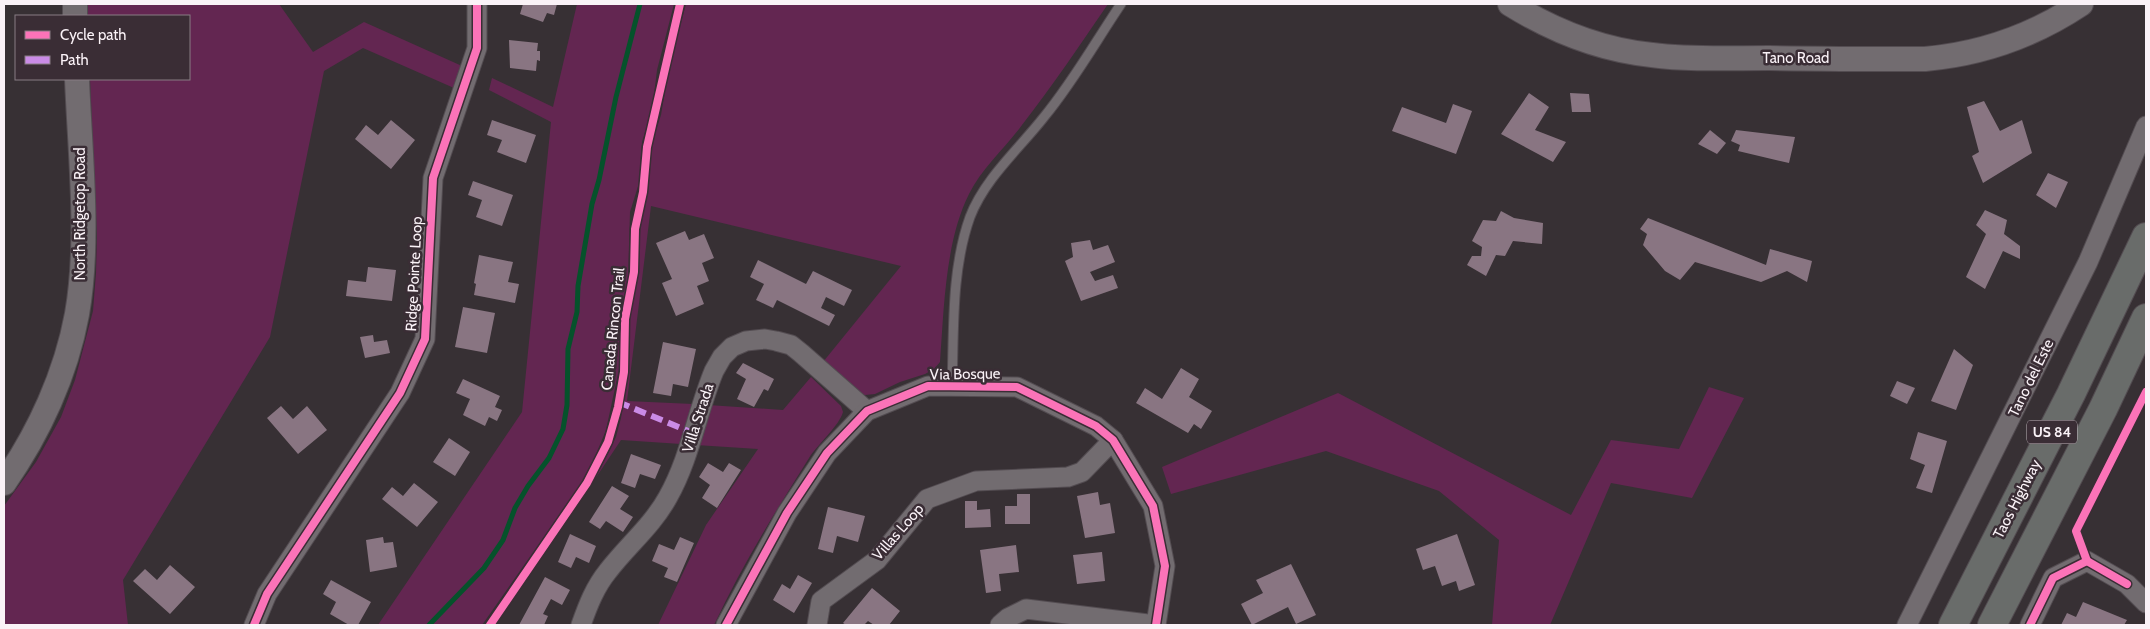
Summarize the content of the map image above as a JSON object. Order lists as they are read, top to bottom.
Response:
{
  "streets": {
    "highway": ["US 84", "Taos Highway"],
    "street": [
      "Tano Road",
      "North Ridgetop Road",
      "Ridge Pointe Loop",
      "Via Bosque",
      "Tano del Este",
      "Villa Strada",
      "Villas Loop"
    ],
    "cycle path": ["Canada Rincon Trail"]
  },
  "crossings": [
    ["Via Bosque", "Villa Strada"],
    ["Via Bosque", "Villas Loop"]
  ],
  "legend": ["Cycle path", "Path"]
}
